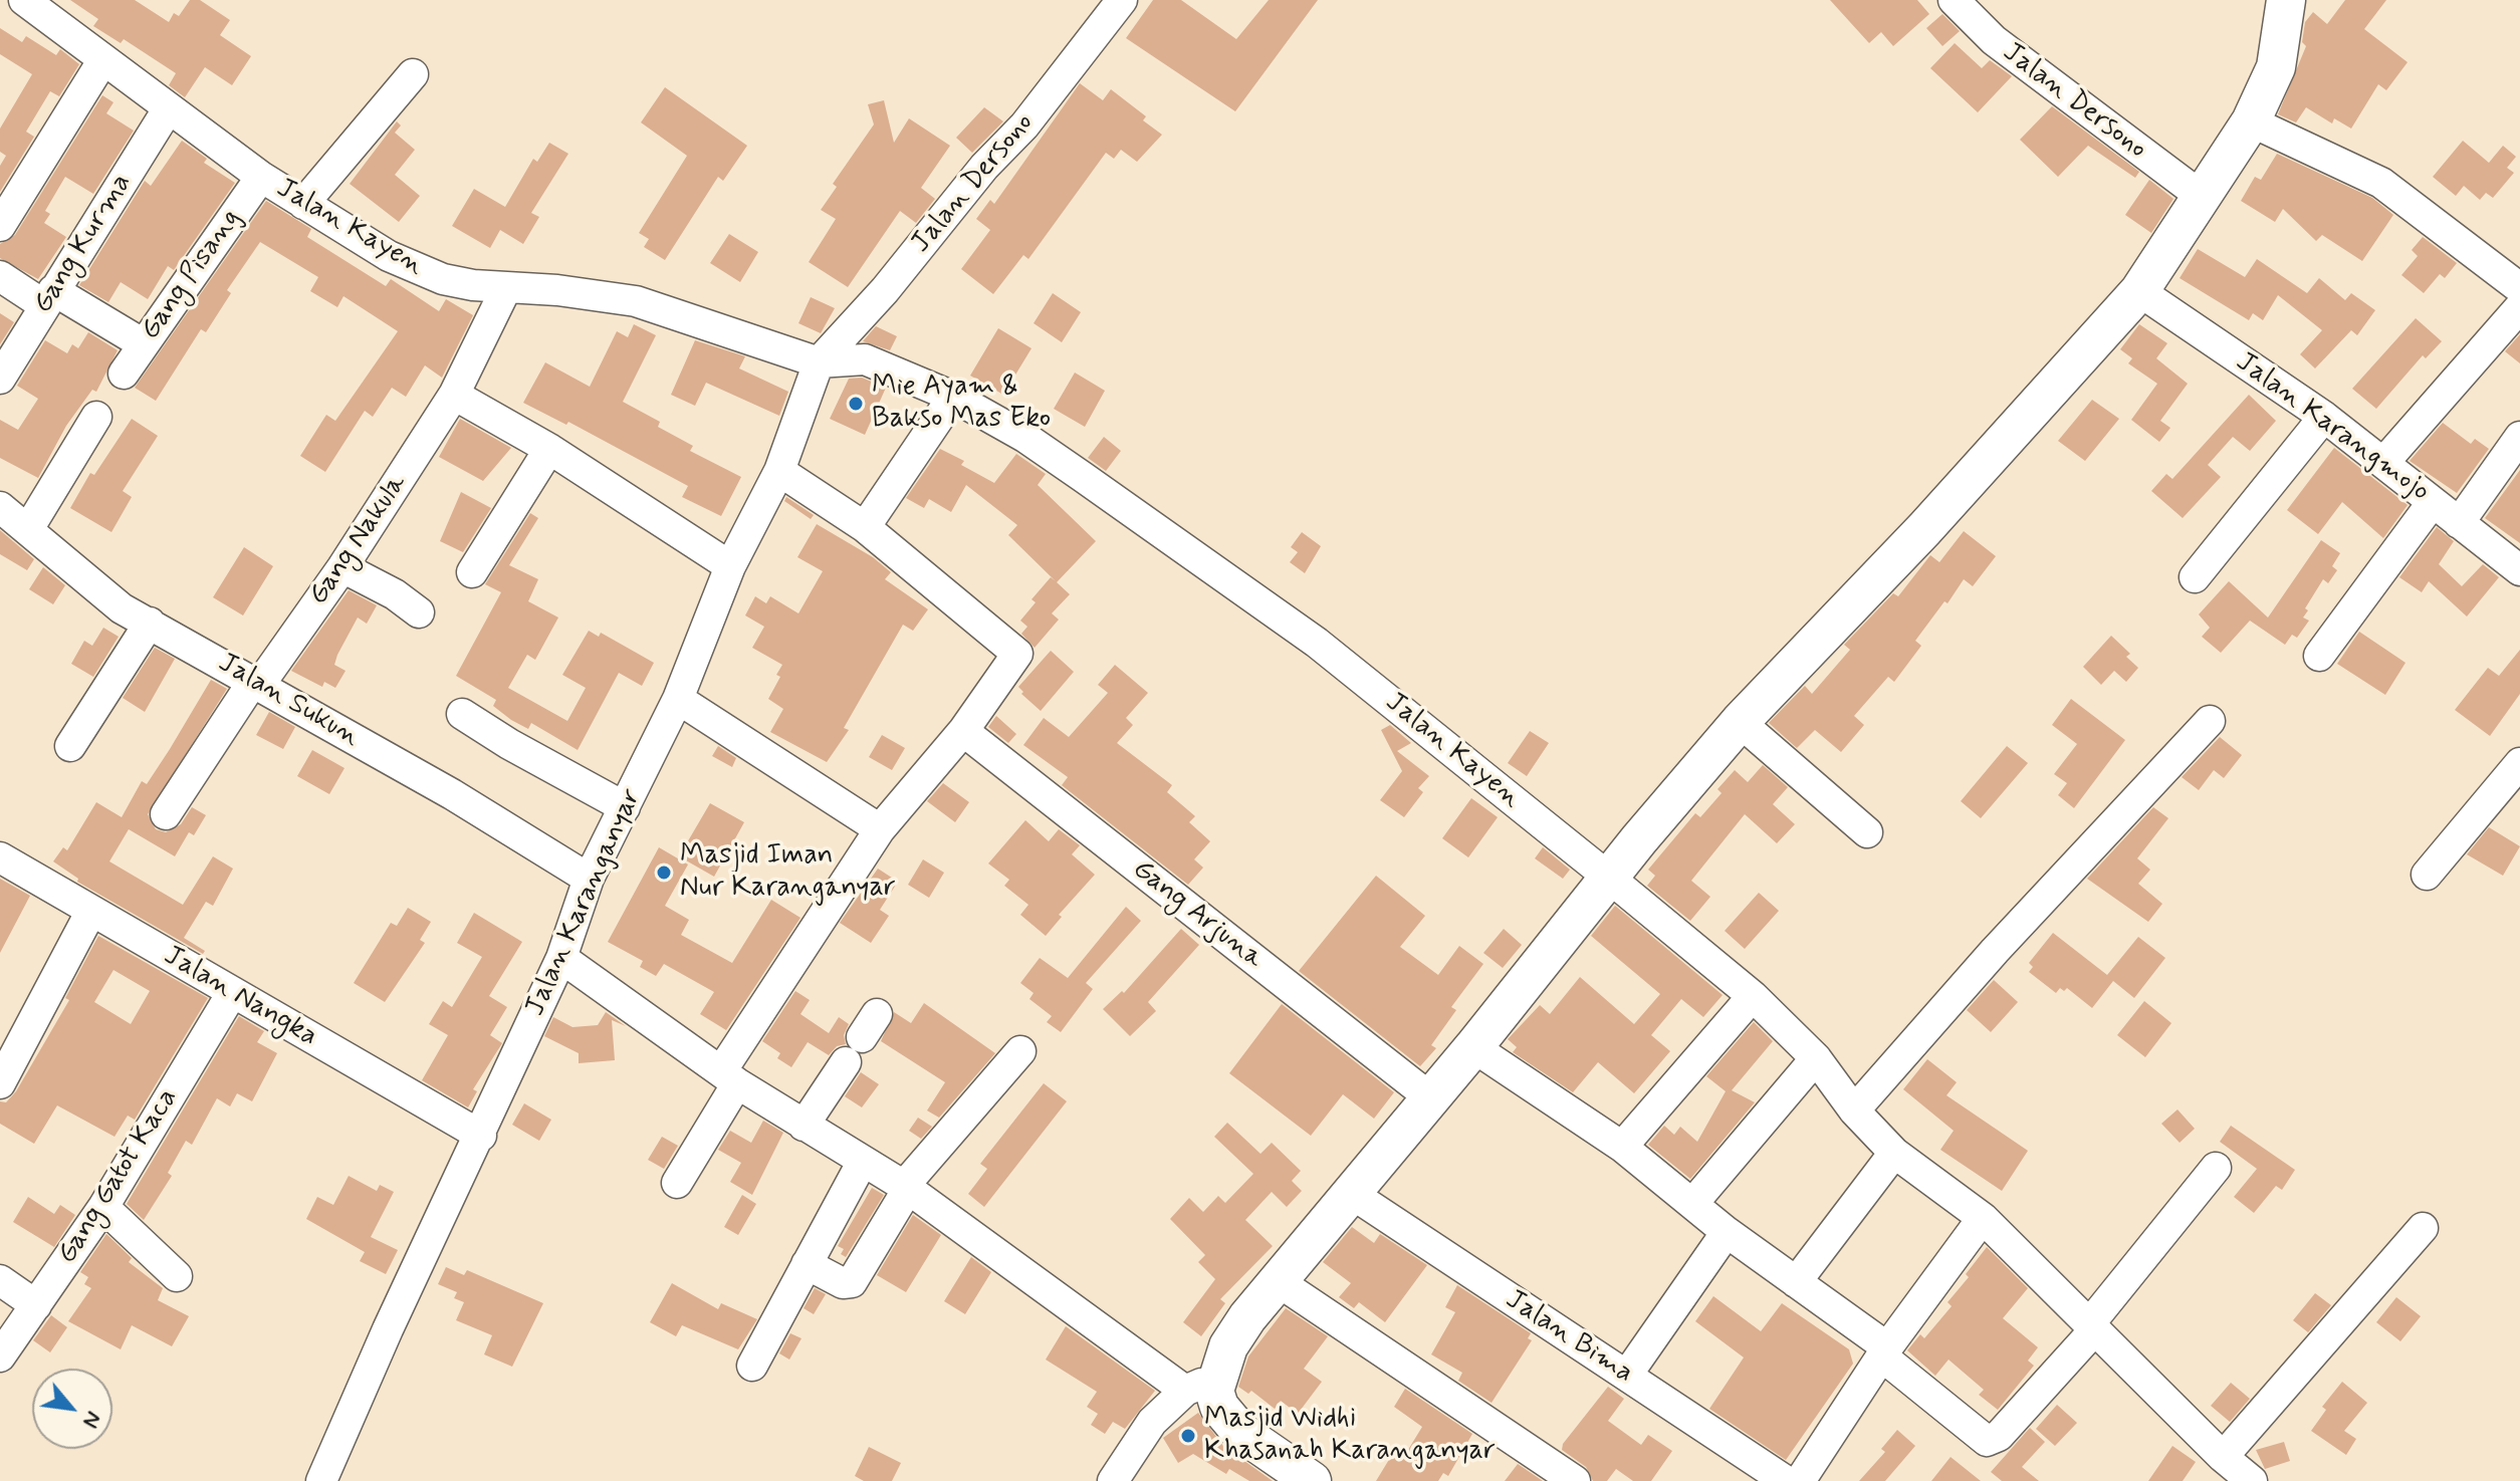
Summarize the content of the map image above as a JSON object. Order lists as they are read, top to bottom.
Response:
{
  "streets": {
    "street": [
      "Jalan Dersono",
      "Jalan Kayen",
      "Gang Kurma",
      "Gang Pisang",
      "Jalan Karangmojo",
      "Gang Nakula",
      "Jalan Sukun",
      "Jalan Karanganyar",
      "Gang Arjuna",
      "Jalan Nangka",
      "Gang Gatot Kaca",
      "Jalan Bima"
    ]
  },
  "crossings": [
    ["Jalan Dersono", "Jalan Kayen"],
    ["Jalan Dersono", "Jalan Karanganyar"],
    ["Jalan Kayen", "Gang Kurma"],
    ["Jalan Kayen", "Gang Pisang"],
    ["Jalan Kayen", "Gang Nakula"],
    ["Jalan Kayen", "Jalan Karanganyar"],
    ["Gang Nakula", "Jalan Sukun"],
    ["Jalan Sukun", "Jalan Karanganyar"],
    ["Jalan Karanganyar", "Jalan Nangka"],
    ["Jalan Nangka", "Gang Gatot Kaca"]
  ],
  "places": ["Mie Ayam & Bakso Mas Eko", "Masjid Iman Nur Karanganyar", "Masjid Widhi Khasanah Karanganyar"],
  "north": "bottom right"
}
